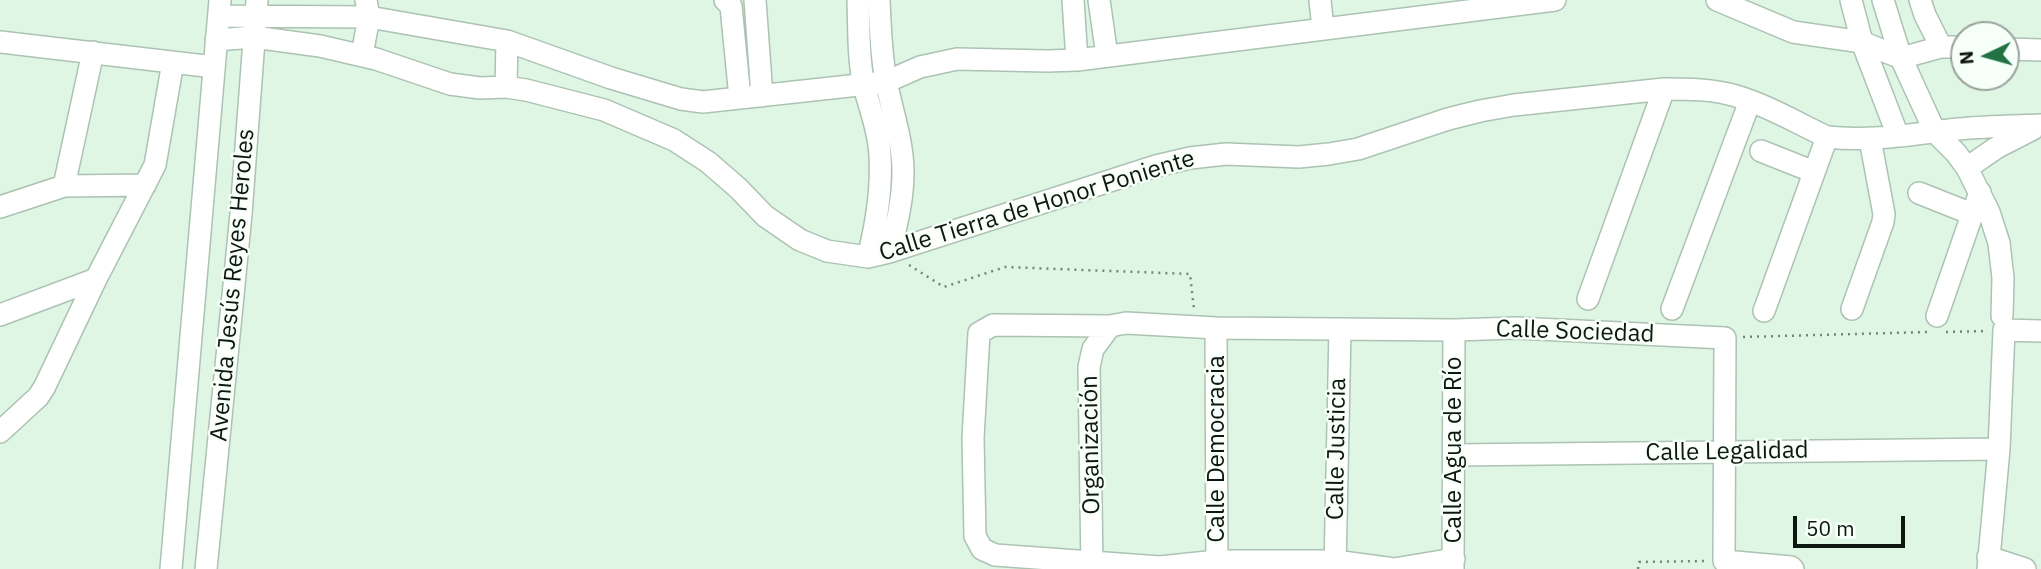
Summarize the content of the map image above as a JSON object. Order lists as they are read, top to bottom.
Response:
{
  "streets": {
    "street": [
      "Calle Tierra de Honor Poniente",
      "Avenida Jesús Reyes Heroles",
      "Calle Sociedad",
      "Organización",
      "Calle Democracia",
      "Calle Justicia",
      "Calle Agua de Río",
      "Calle Legalidad"
    ]
  },
  "crossings": [
    ["Calle Tierra de Honor Poniente", "Avenida Jesús Reyes Heroles"],
    ["Calle Sociedad", "Organización"],
    ["Calle Sociedad", "Calle Democracia"],
    ["Calle Sociedad", "Calle Justicia"],
    ["Calle Sociedad", "Calle Agua de Río"],
    ["Calle Agua de Río", "Calle Legalidad"]
  ],
  "scale_bar": "50 m",
  "north": "left"
}
